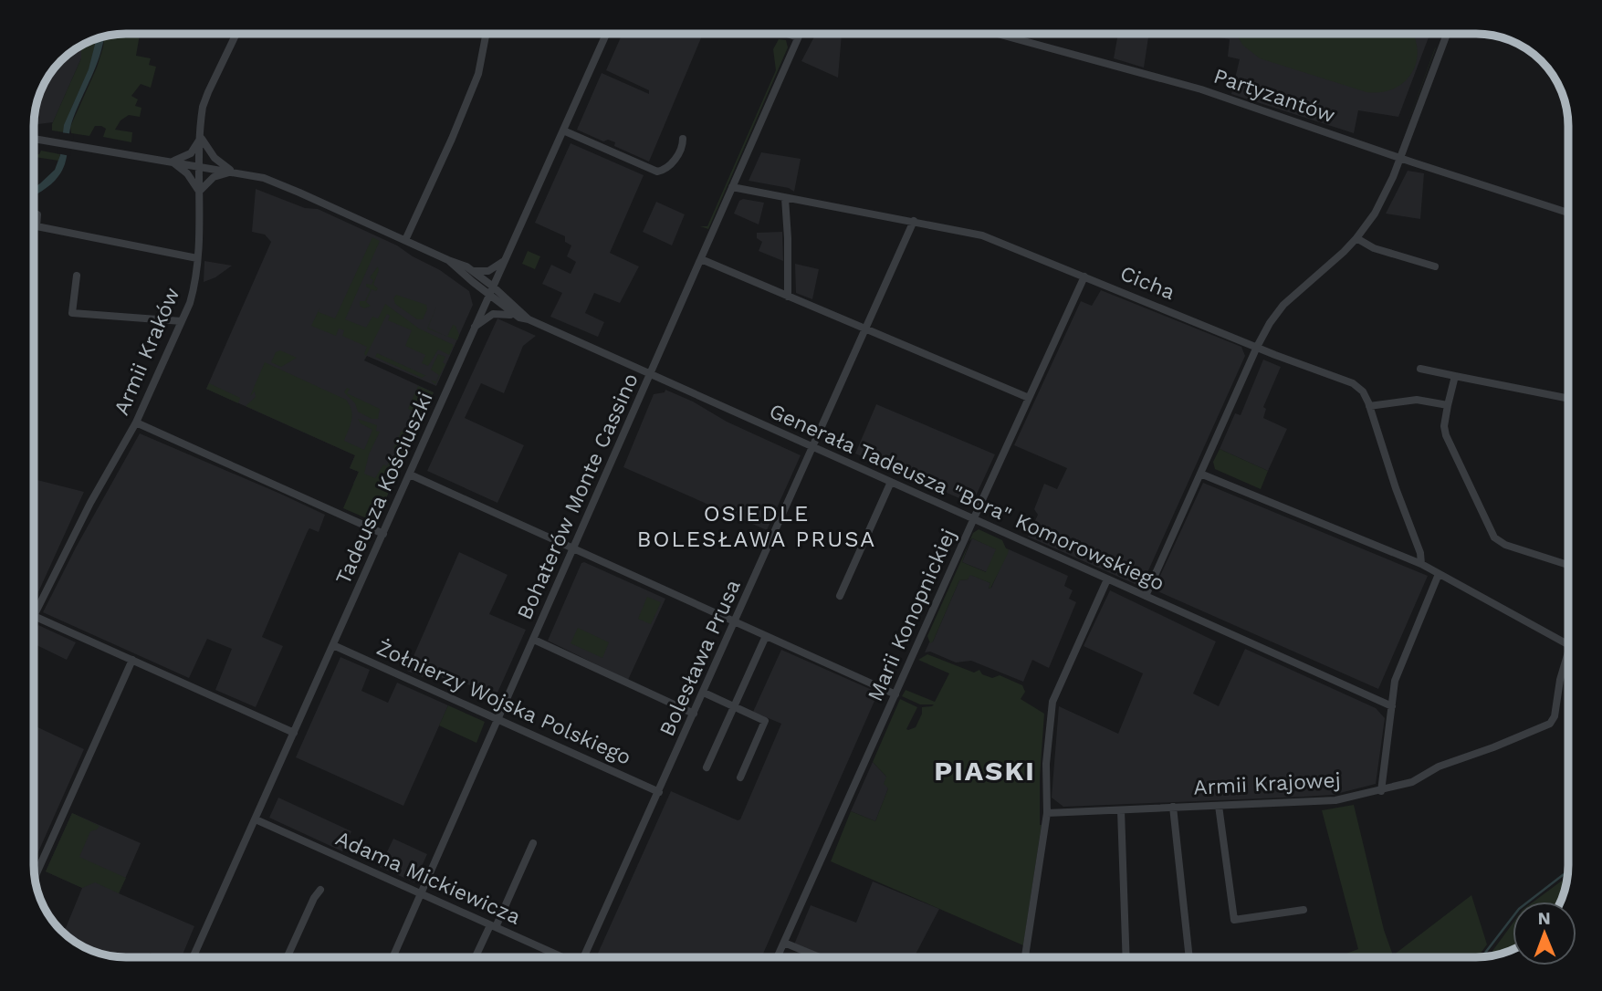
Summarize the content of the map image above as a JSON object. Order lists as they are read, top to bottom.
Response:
{
  "streets": {
    "street": [
      "Partyzantów",
      "Cicha",
      "Armii Kraków",
      "Tadeusza Kościuszki",
      "Bohaterów Monte Cassino",
      "Generała Tadeusza \"Bora\" Komorowskiego",
      "Marii Konopnickiej",
      "Bolesława Prusa",
      "Żołnierzy Wojska Polskiego",
      "Armii Krajowej",
      "Adama Mickiewicza"
    ]
  },
  "crossings": [
    ["Cicha", "Bohaterów Monte Cassino"],
    ["Cicha", "Marii Konopnickiej"],
    ["Cicha", "Bolesława Prusa"],
    ["Tadeusza Kościuszki", "Generała Tadeusza \"Bora\" Komorowskiego"],
    ["Tadeusza Kościuszki", "Żołnierzy Wojska Polskiego"],
    ["Tadeusza Kościuszki", "Adama Mickiewicza"],
    ["Bohaterów Monte Cassino", "Generała Tadeusza \"Bora\" Komorowskiego"],
    ["Bohaterów Monte Cassino", "Żołnierzy Wojska Polskiego"],
    ["Bohaterów Monte Cassino", "Adama Mickiewicza"],
    ["Generała Tadeusza \"Bora\" Komorowskiego", "Marii Konopnickiej"],
    ["Generała Tadeusza \"Bora\" Komorowskiego", "Bolesława Prusa"],
    ["Bolesława Prusa", "Żołnierzy Wojska Polskiego"]
  ],
  "districts": ["OSIEDLE BOLESŁAWA PRUSA", "PIASKI"],
  "north": "top"
}
